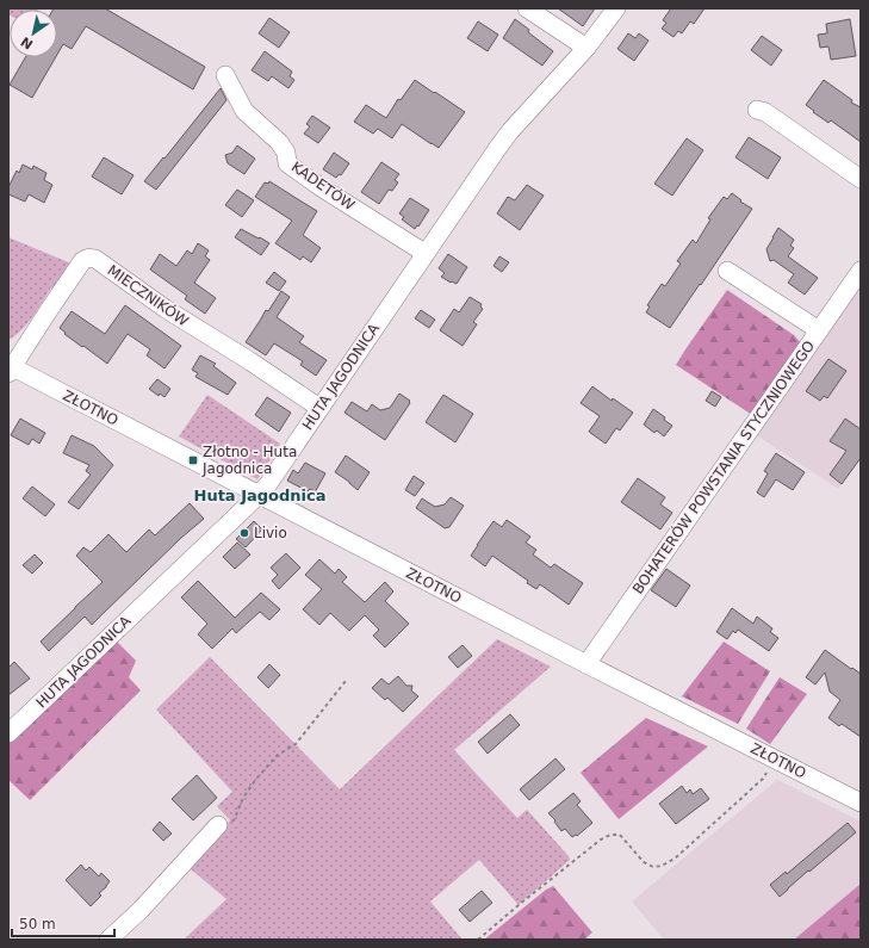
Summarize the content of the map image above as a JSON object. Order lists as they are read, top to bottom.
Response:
{
  "streets": {
    "street": [
      "KADETÓW",
      "MIECZNIKÓW",
      "HUTA JAGODNICA",
      "ZŁOTNO",
      "BOHATERÓW POWSTANIA STYCZNIOWEGO"
    ]
  },
  "crossings": [
    ["KADETÓW", "HUTA JAGODNICA"],
    ["MIECZNIKÓW", "HUTA JAGODNICA"],
    ["MIECZNIKÓW", "ZŁOTNO"],
    ["HUTA JAGODNICA", "ZŁOTNO"],
    ["ZŁOTNO", "BOHATERÓW POWSTANIA STYCZNIOWEGO"]
  ],
  "districts": ["Huta Jagodnica"],
  "places": {
    "transit": ["Złotno - Huta Jagodnica"],
    "other": ["Livio"]
  },
  "scale_bar": "50 m",
  "north": "bottom left"
}
